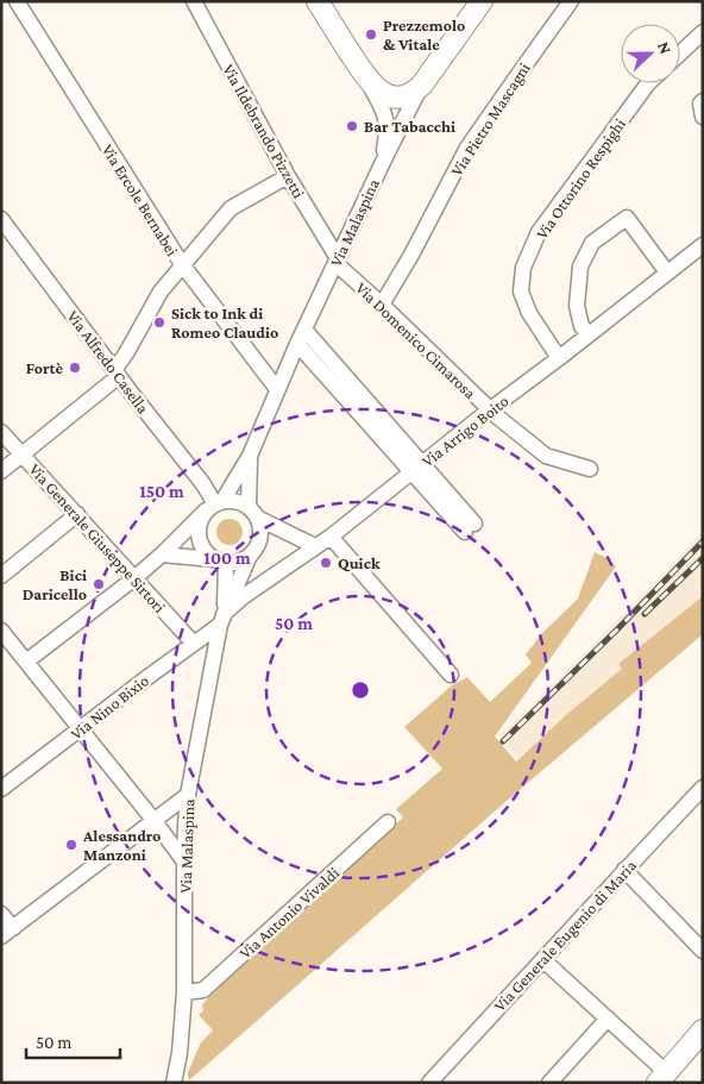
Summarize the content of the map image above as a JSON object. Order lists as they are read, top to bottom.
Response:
{
  "streets": {
    "street": [
      "Via Pietro Mascagni",
      "Via Ildebrando Pizzetti",
      "Via Ottorino Respighi",
      "Via Ercole Bernabei",
      "Via Malaspina",
      "Via Domenico Cimarosa",
      "Via Alfredo Casella",
      "Via Arrigo Boito",
      "Via Generale Giuseppe Sirtori",
      "Via Nino Bixio",
      "Via Antonio Vivaldi",
      "Via Generale Eugenio di Maria"
    ]
  },
  "crossings": [
    ["Via Pietro Mascagni", "Via Domenico Cimarosa"],
    ["Via Ildebrando Pizzetti", "Via Malaspina"],
    ["Via Ildebrando Pizzetti", "Via Domenico Cimarosa"],
    ["Via Ottorino Respighi", "Via Arrigo Boito"],
    ["Via Ercole Bernabei", "Via Malaspina"],
    ["Via Malaspina", "Via Domenico Cimarosa"],
    ["Via Malaspina", "Via Arrigo Boito"],
    ["Via Malaspina", "Via Nino Bixio"],
    ["Via Malaspina", "Via Antonio Vivaldi"],
    ["Via Domenico Cimarosa", "Via Arrigo Boito"],
    ["Via Arrigo Boito", "Via Nino Bixio"],
    ["Via Generale Giuseppe Sirtori", "Via Nino Bixio"]
  ],
  "places": [
    "Prezzemolo & Vitale",
    "Bar Tabacchi",
    "Sick to Ink di Romeo Claudio",
    "Fortè",
    "Quick",
    "Bici Daricello",
    "Alessandro Manzoni"
  ],
  "scale_bar": "50 m",
  "north": "right",
  "rings": ["150 m", "100 m", "50 m"]
}
